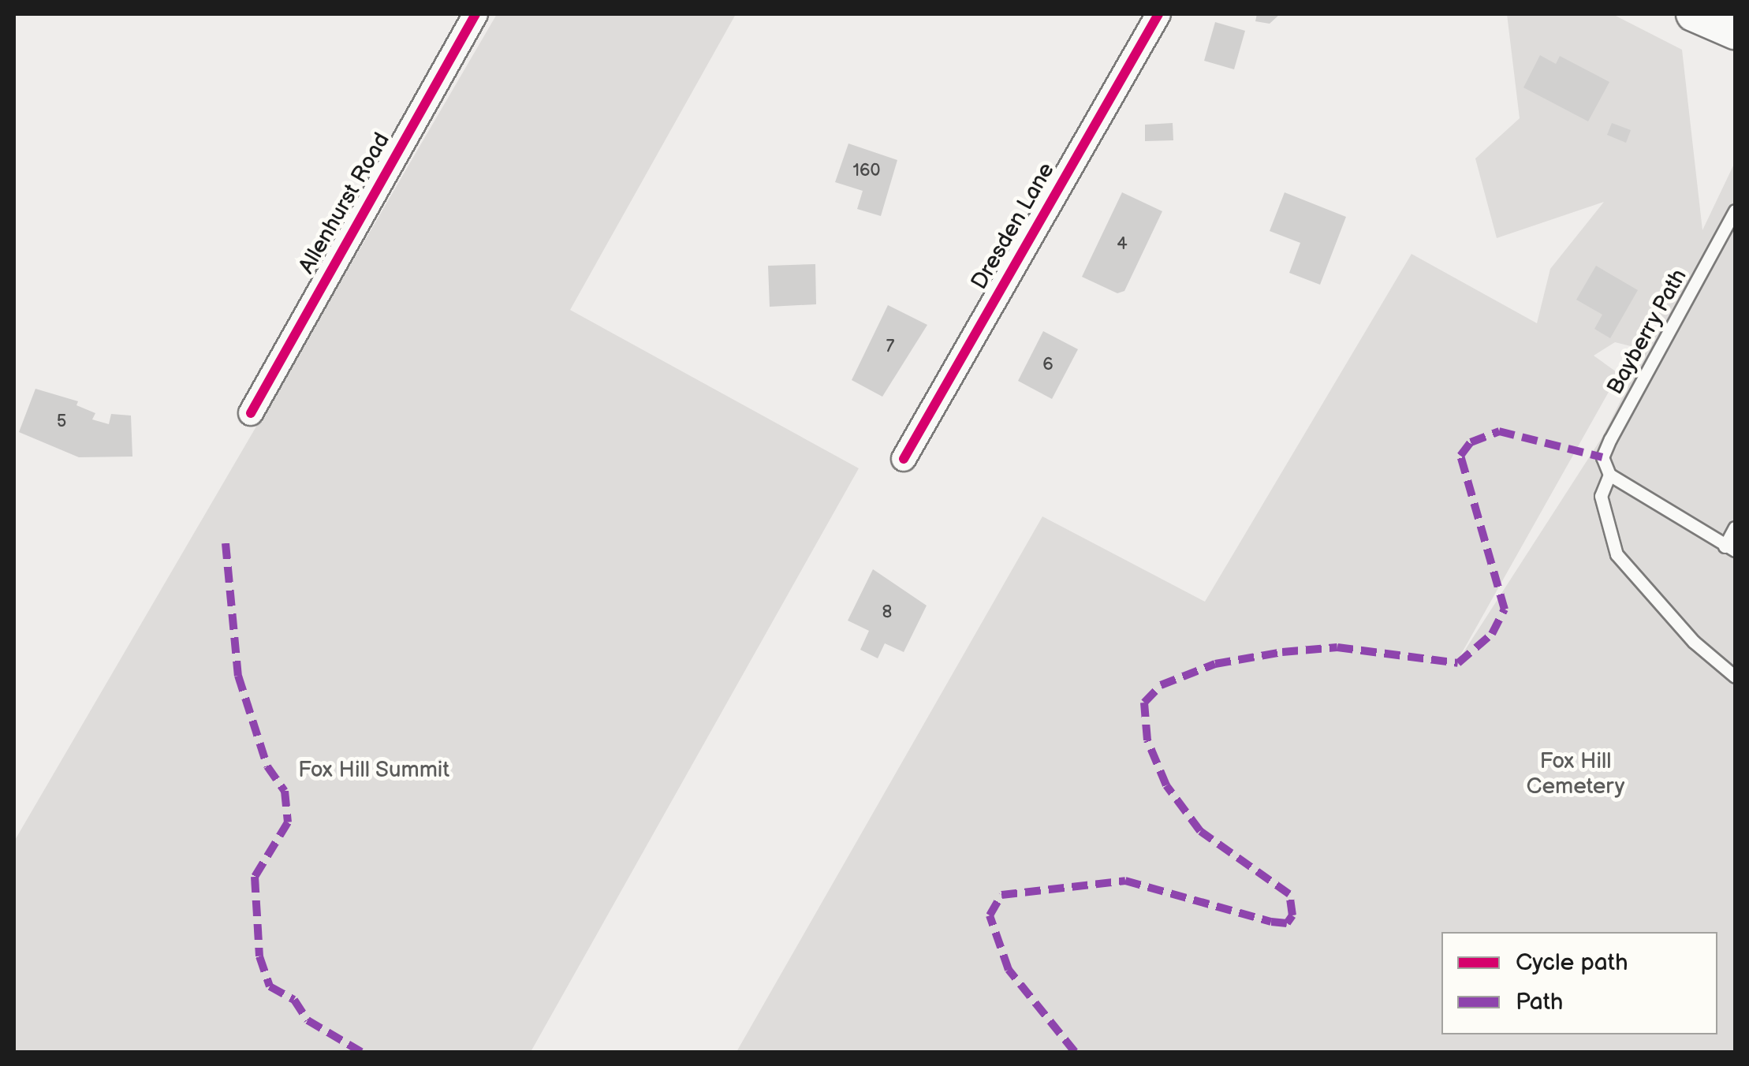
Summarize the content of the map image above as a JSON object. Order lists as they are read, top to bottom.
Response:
{
  "streets": {
    "street": ["Allenhurst Road", "Dresden Lane"],
    "lane": ["Bayberry Path"]
  },
  "parks": ["Fox Hill Cemetery", "Fox Hill Summit"],
  "house_numbers": [
    "160",
    "4",
    "7",
    "6",
    "5",
    "8"
  ],
  "legend": ["Cycle path", "Path"]
}
